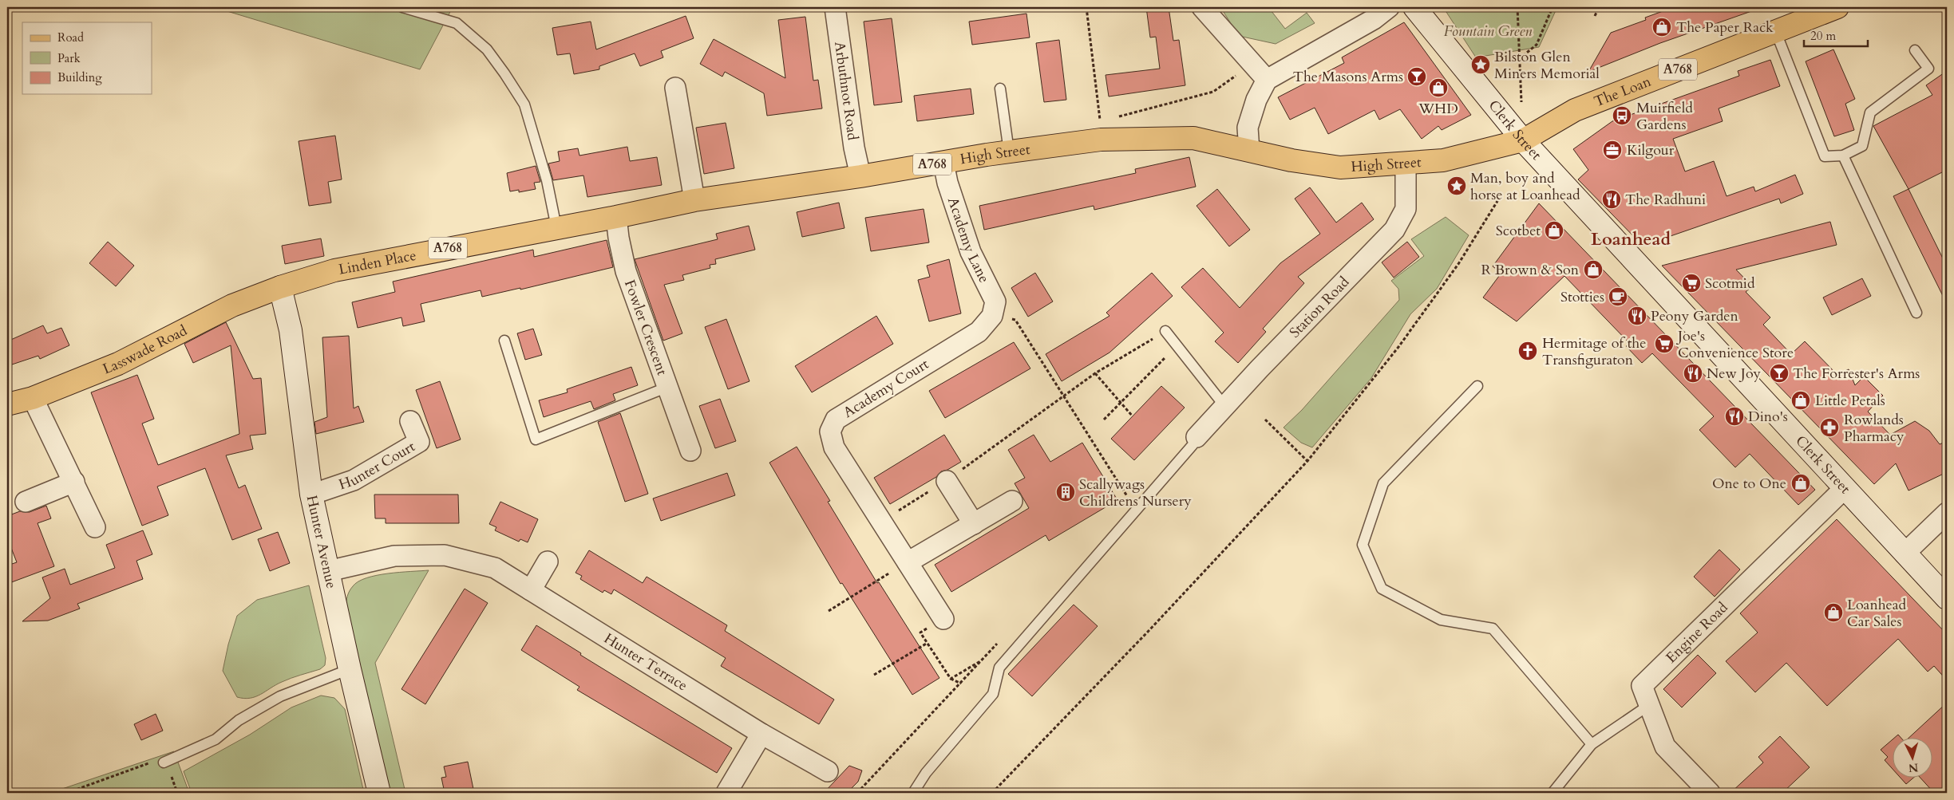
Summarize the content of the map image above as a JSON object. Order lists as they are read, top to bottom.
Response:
{
  "streets": {
    "main road": [
      "A768",
      "The Loan",
      "High Street",
      "Linden Place",
      "Lasswade Road"
    ],
    "street": [
      "Arbuthnot Road",
      "Clerk Street",
      "Academy Lane",
      "Station Road",
      "Fowler Crescent",
      "Academy Court",
      "Hunter Court",
      "Hunter Avenue",
      "Engine Road",
      "Hunter Terrace"
    ]
  },
  "crossings": [
    ["The Loan", "Clerk Street"],
    ["The Loan", "High Street"],
    ["Arbuthnot Road", "High Street"],
    ["Clerk Street", "High Street"],
    ["Clerk Street", "Engine Road"],
    ["High Street", "Academy Lane"],
    ["High Street", "Linden Place"],
    ["High Street", "Station Road"],
    ["High Street", "Fowler Crescent"],
    ["Academy Lane", "Academy Court"],
    ["Linden Place", "Fowler Crescent"],
    ["Linden Place", "Lasswade Road"],
    ["Linden Place", "Hunter Avenue"],
    ["Lasswade Road", "Hunter Avenue"],
    ["Hunter Court", "Hunter Avenue"],
    ["Hunter Avenue", "Hunter Terrace"]
  ],
  "districts": ["Loanhead"],
  "parks": ["Fountain Green"],
  "places": {
    "shop": [
      "The Paper Rack",
      "WHD",
      "Scotbet",
      "R Brown & Son",
      "Little Petals",
      "One to One",
      "Loanhead Car Sales"
    ],
    "place": ["Bilston Glen Miners Memorial", "Man, boy and horse at Loanhead"],
    "bar": ["The Masons Arms", "The Forrester's Arms"],
    "bus stop": ["Muirfield Gardens"],
    "office": ["Kilgour"],
    "restaurant": [
      "The Radhuni",
      "Peony Garden",
      "New Joy",
      "Dino's"
    ],
    "supermarket": ["Scotmid", "Joe's Convenience Store"],
    "cafe": ["Stotties"],
    "church": ["Hermitage of the Transfiguraton"],
    "pharmacy": ["Rowlands Pharmacy"],
    "building": ["Scallywags Childrens Nursery"]
  },
  "legend": ["Road", "Park", "Building"],
  "scale_bar": "20 m",
  "north": "bottom"
}
